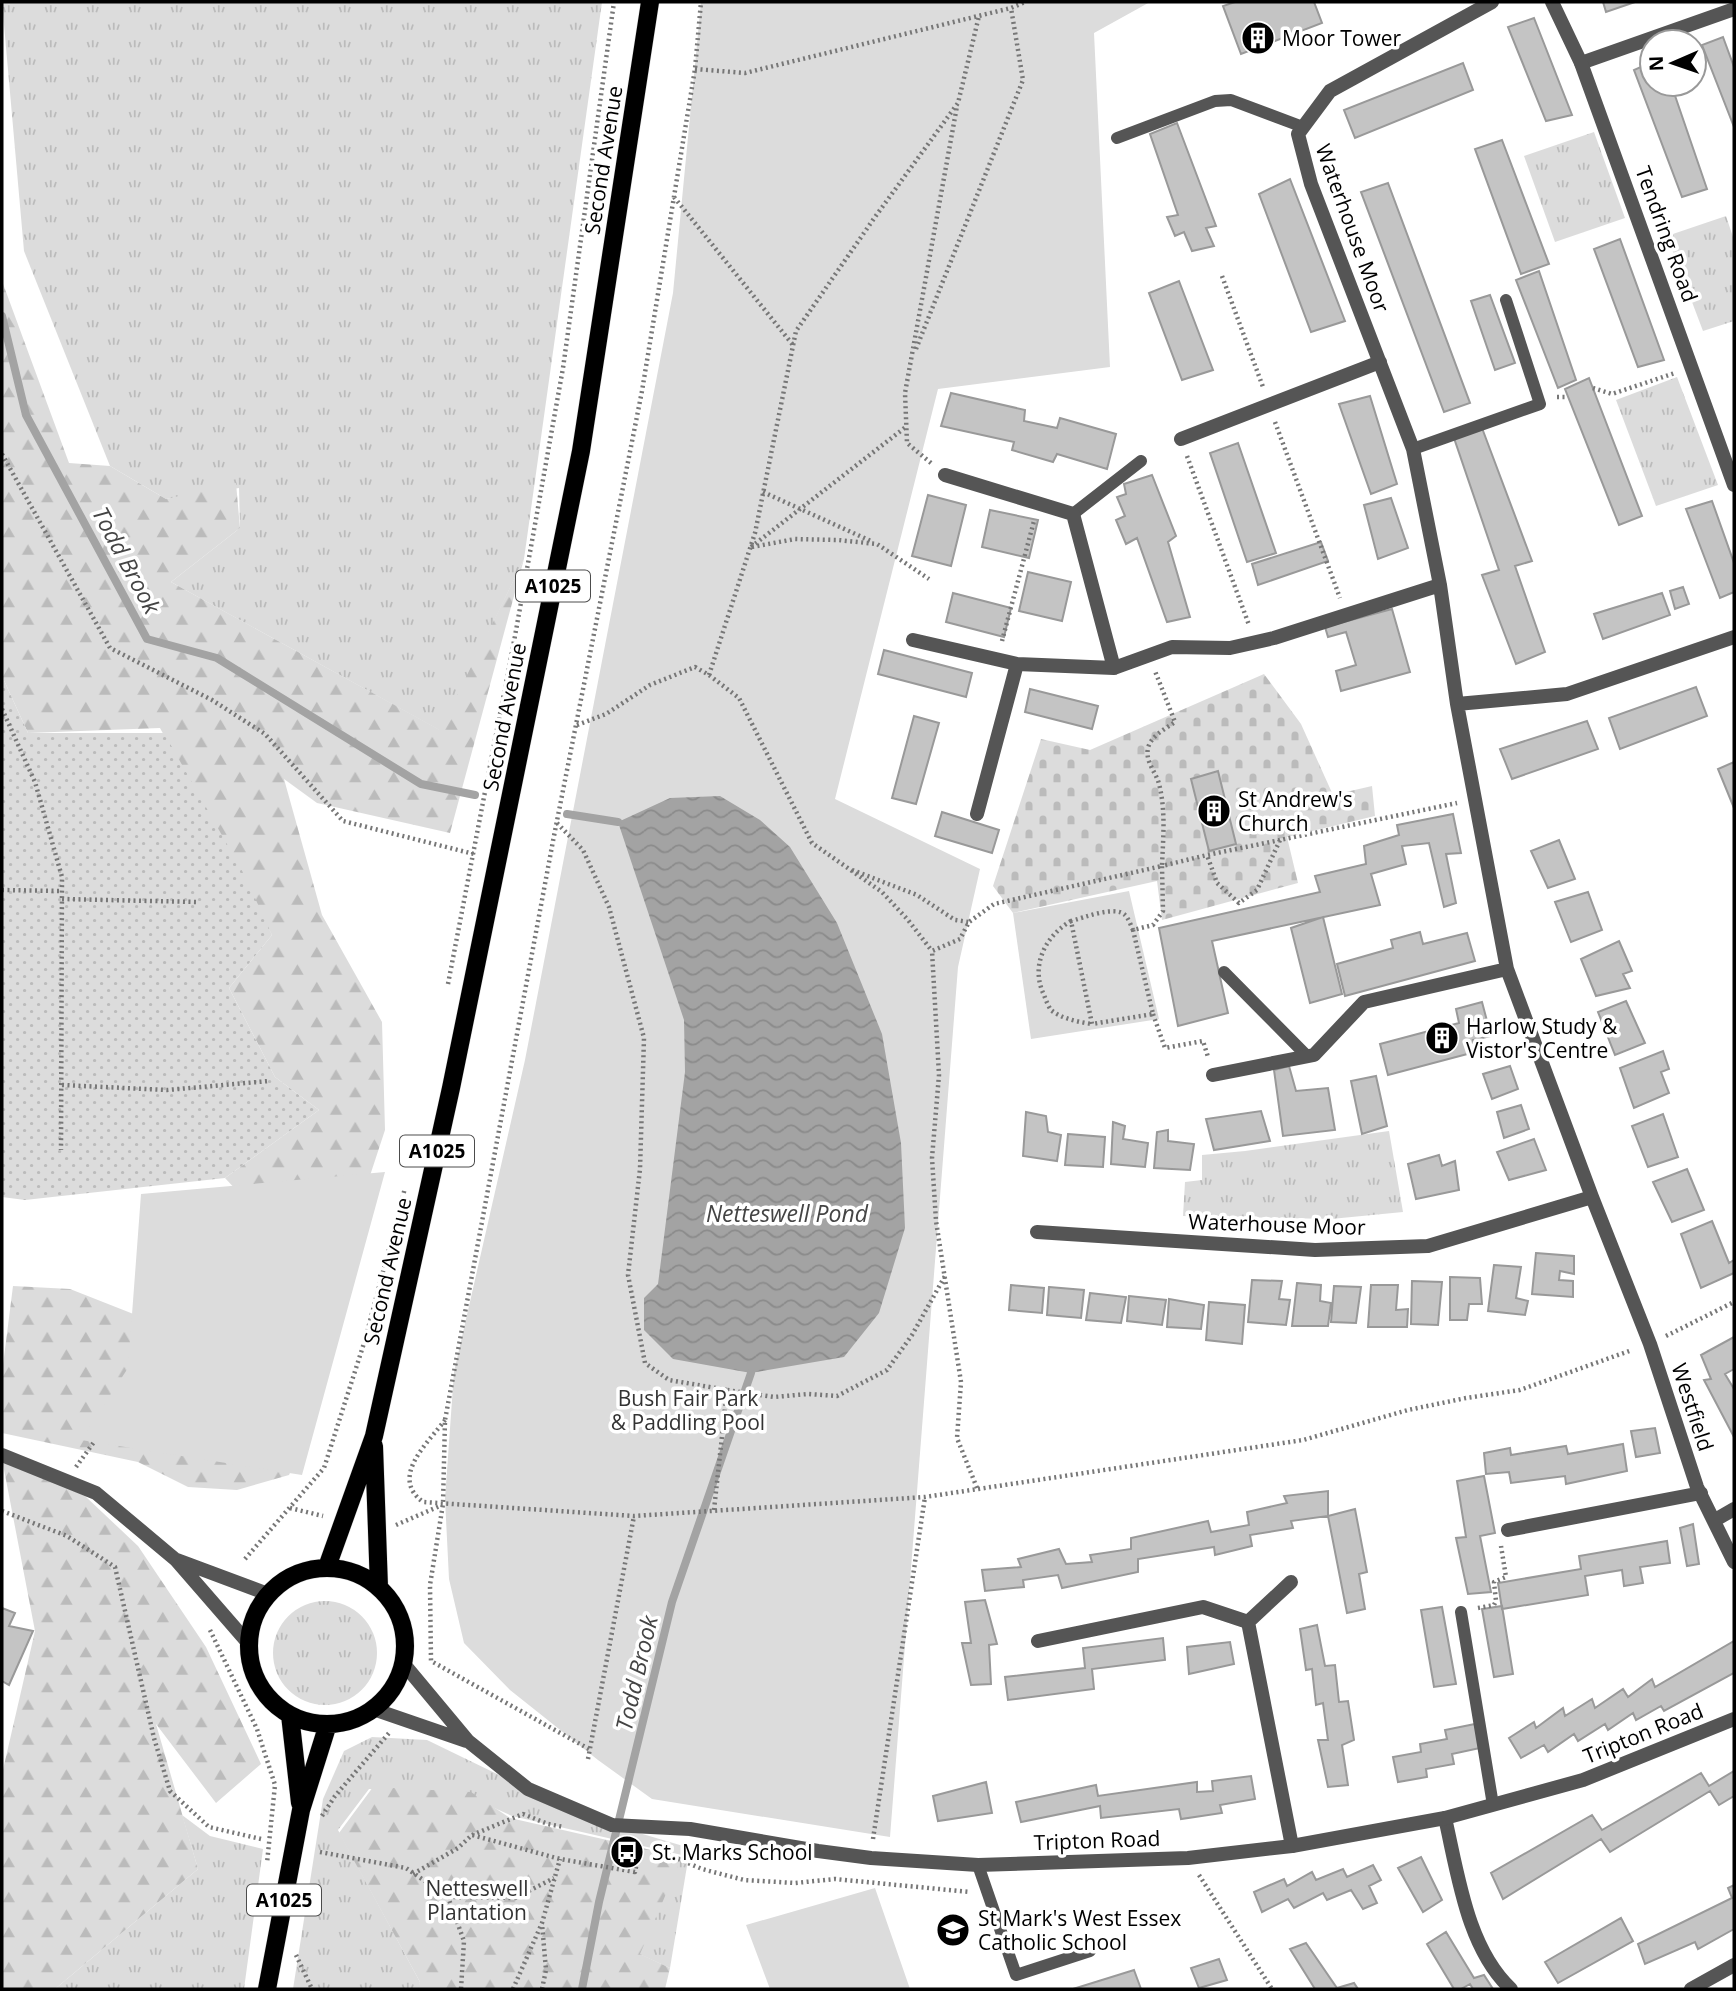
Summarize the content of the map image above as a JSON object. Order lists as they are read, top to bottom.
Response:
{
  "streets": {
    "main road": ["Second Avenue", "A1025"],
    "street": [
      "Waterhouse Moor",
      "Tendring Road",
      "Westfield",
      "Tripton Road"
    ]
  },
  "crossings": [
    ["Second Avenue", "A1025"],
    ["Second Avenue", "Tripton Road"],
    ["Waterhouse Moor", "Westfield"],
    ["A1025", "Tripton Road"]
  ],
  "water": ["Todd Brook", "Netteswell Pond"],
  "parks": ["Bush Fair Park & Paddling Pool", "Netteswell Plantation"],
  "places": {
    "building": ["Moor Tower", "St Andrew's Church", "Harlow Study & Vistor's Centre"],
    "bus stop": ["St. Marks School"],
    "school or university": ["St Mark's West Essex Catholic School"]
  },
  "north": "left"
}
